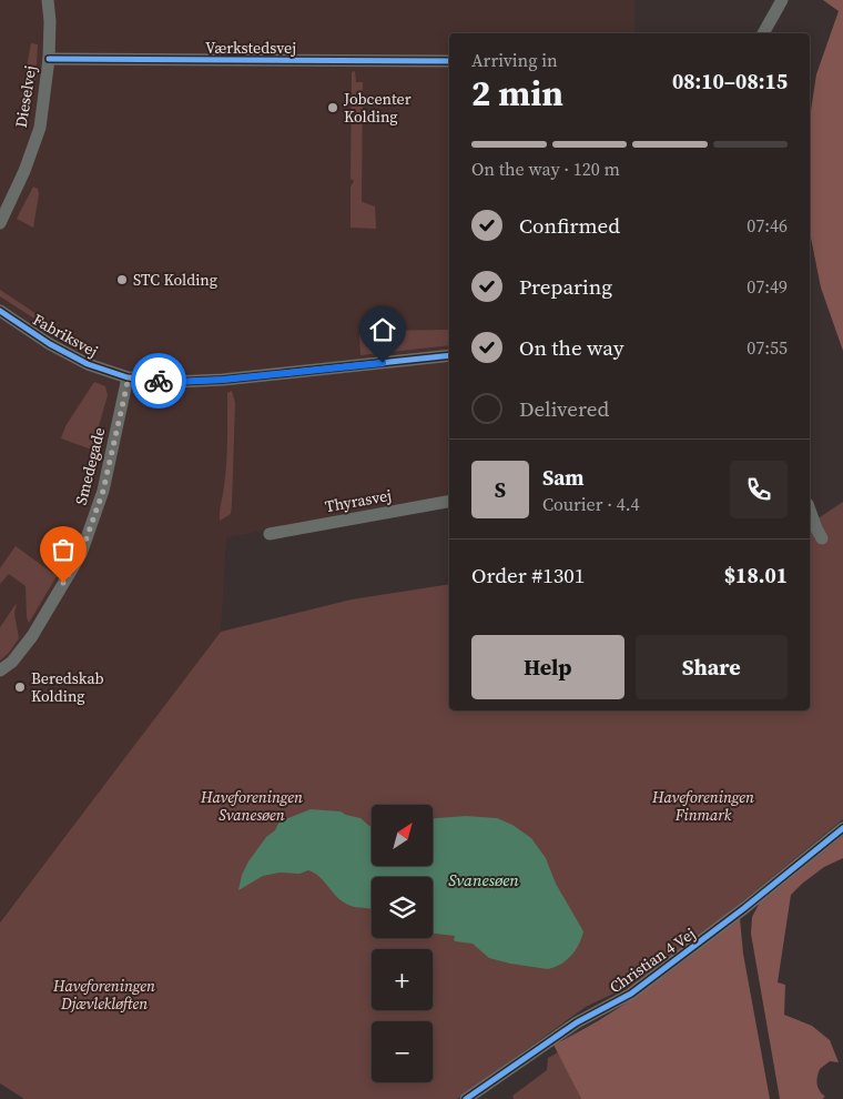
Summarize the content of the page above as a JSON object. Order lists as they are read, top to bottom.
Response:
{
  "streets": {
    "street": [
      "Værkstedsvej",
      "Dieselvej",
      "Fabriksvej",
      "Smedegade",
      "Thyrasvej",
      "Christian 4 Vej"
    ]
  },
  "crossings": [
    ["Værkstedsvej", "Dieselvej"],
    ["Fabriksvej", "Smedegade"]
  ],
  "water": ["Svanesøen"],
  "parks": ["Haveforeningen Svanesøen", "Haveforeningen Finmark", "Haveforeningen Djævlekløften"],
  "places": ["Jobcenter Kolding", "STC Kolding", "Beredskab Kolding"],
  "north": "top right",
  "page": {
    "heading": ["2 min", "Arriving in", "08:10–08:15"],
    "panel": [
      "Sam",
      "Courier · 4.4",
      "Order #1301",
      "$18.01"
    ],
    "bar": "On the way · 120 m",
    "list": [
      ["Confirmed", "07:46"],
      ["Preparing", "07:49"],
      ["On the way", "07:55"],
      "Delivered"
    ],
    "round": "S",
    "buttons": ["Help", "Share"],
    "map_buttons": ["+", "−"]
  }
}
